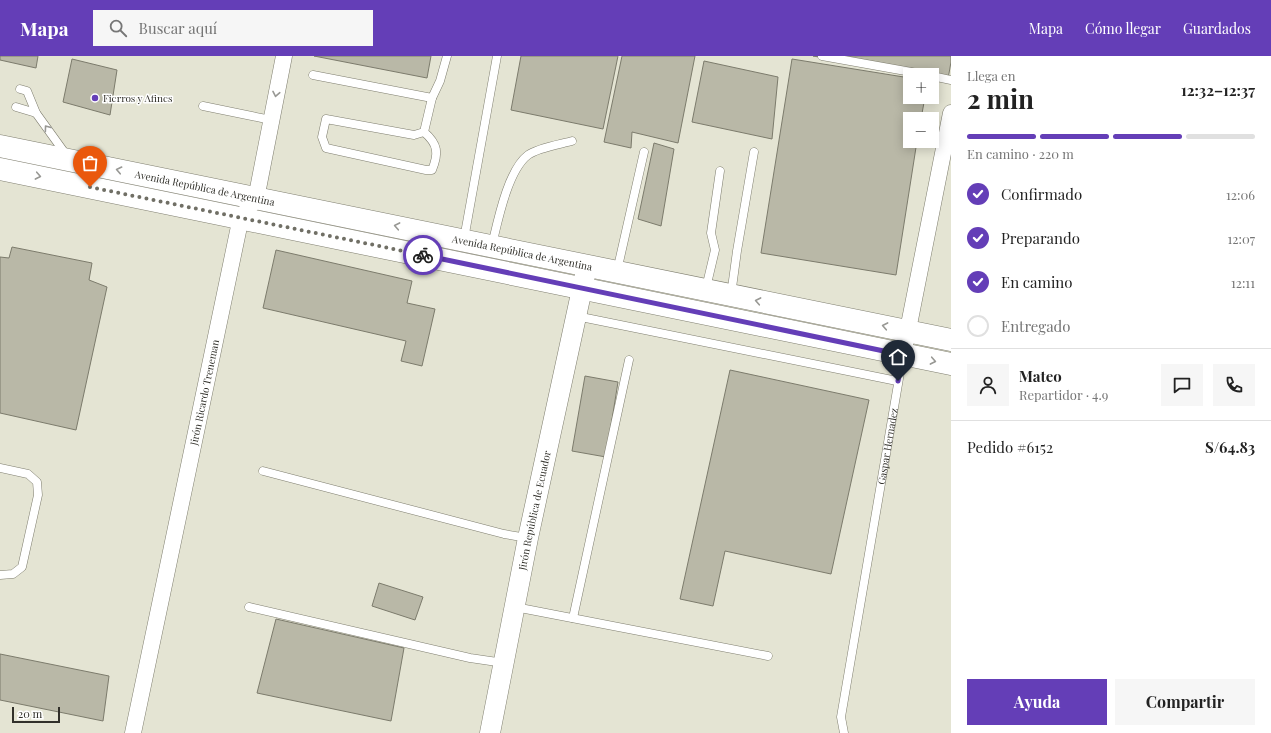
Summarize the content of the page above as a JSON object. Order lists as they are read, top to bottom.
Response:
{
  "streets": {
    "main road": ["Avenida República de Argentina"],
    "street": ["Jirón Ricardo Treneman", "Gaspar Hernadez", "Jirón República de Ecuador"]
  },
  "crossings": [
    ["Avenida República de Argentina", "Jirón Ricardo Treneman"],
    ["Avenida República de Argentina", "Gaspar Hernadez"],
    ["Avenida República de Argentina", "Jirón República de Ecuador"]
  ],
  "places": ["Fierros y Afines"],
  "scale_bar": "20 m",
  "page": {
    "header": "Mapa",
    "search": "Buscar aquí",
    "nav": ["Mapa", "Cómo llegar", "Guardados"],
    "heading": ["2 min", "Llega en", "12:32–12:37"],
    "panel": [
      "Mateo",
      "Repartidor · 4.9",
      "Pedido #6152",
      "S/64.83"
    ],
    "map_buttons": ["+", "−"],
    "bar": "En camino · 220 m",
    "list": [
      ["Confirmado", "12:06"],
      ["Preparando", "12:07"],
      ["En camino", "12:11"],
      "Entregado"
    ],
    "buttons": ["Ayuda", "Compartir"],
    "scale": "20 m"
  }
}
